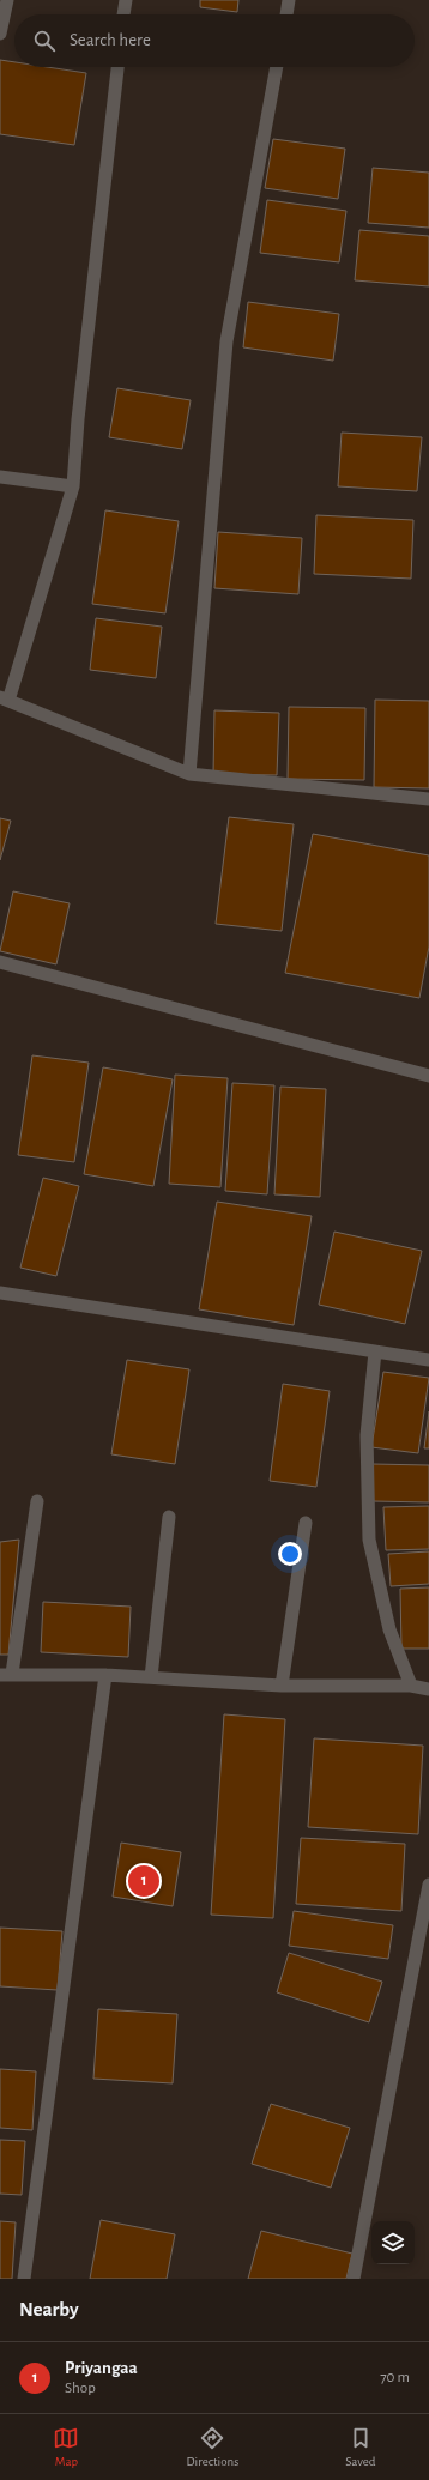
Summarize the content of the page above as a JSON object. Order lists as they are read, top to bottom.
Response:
{
  "page": {
    "search": "Search here",
    "pins": "1",
    "heading": "Nearby",
    "list": [
      {
        "mark": "1",
        "name": "Priyangaa",
        "note": "Shop",
        "value": "70 m"
      }
    ],
    "nav": ["Map", "Directions", "Saved"]
  }
}
